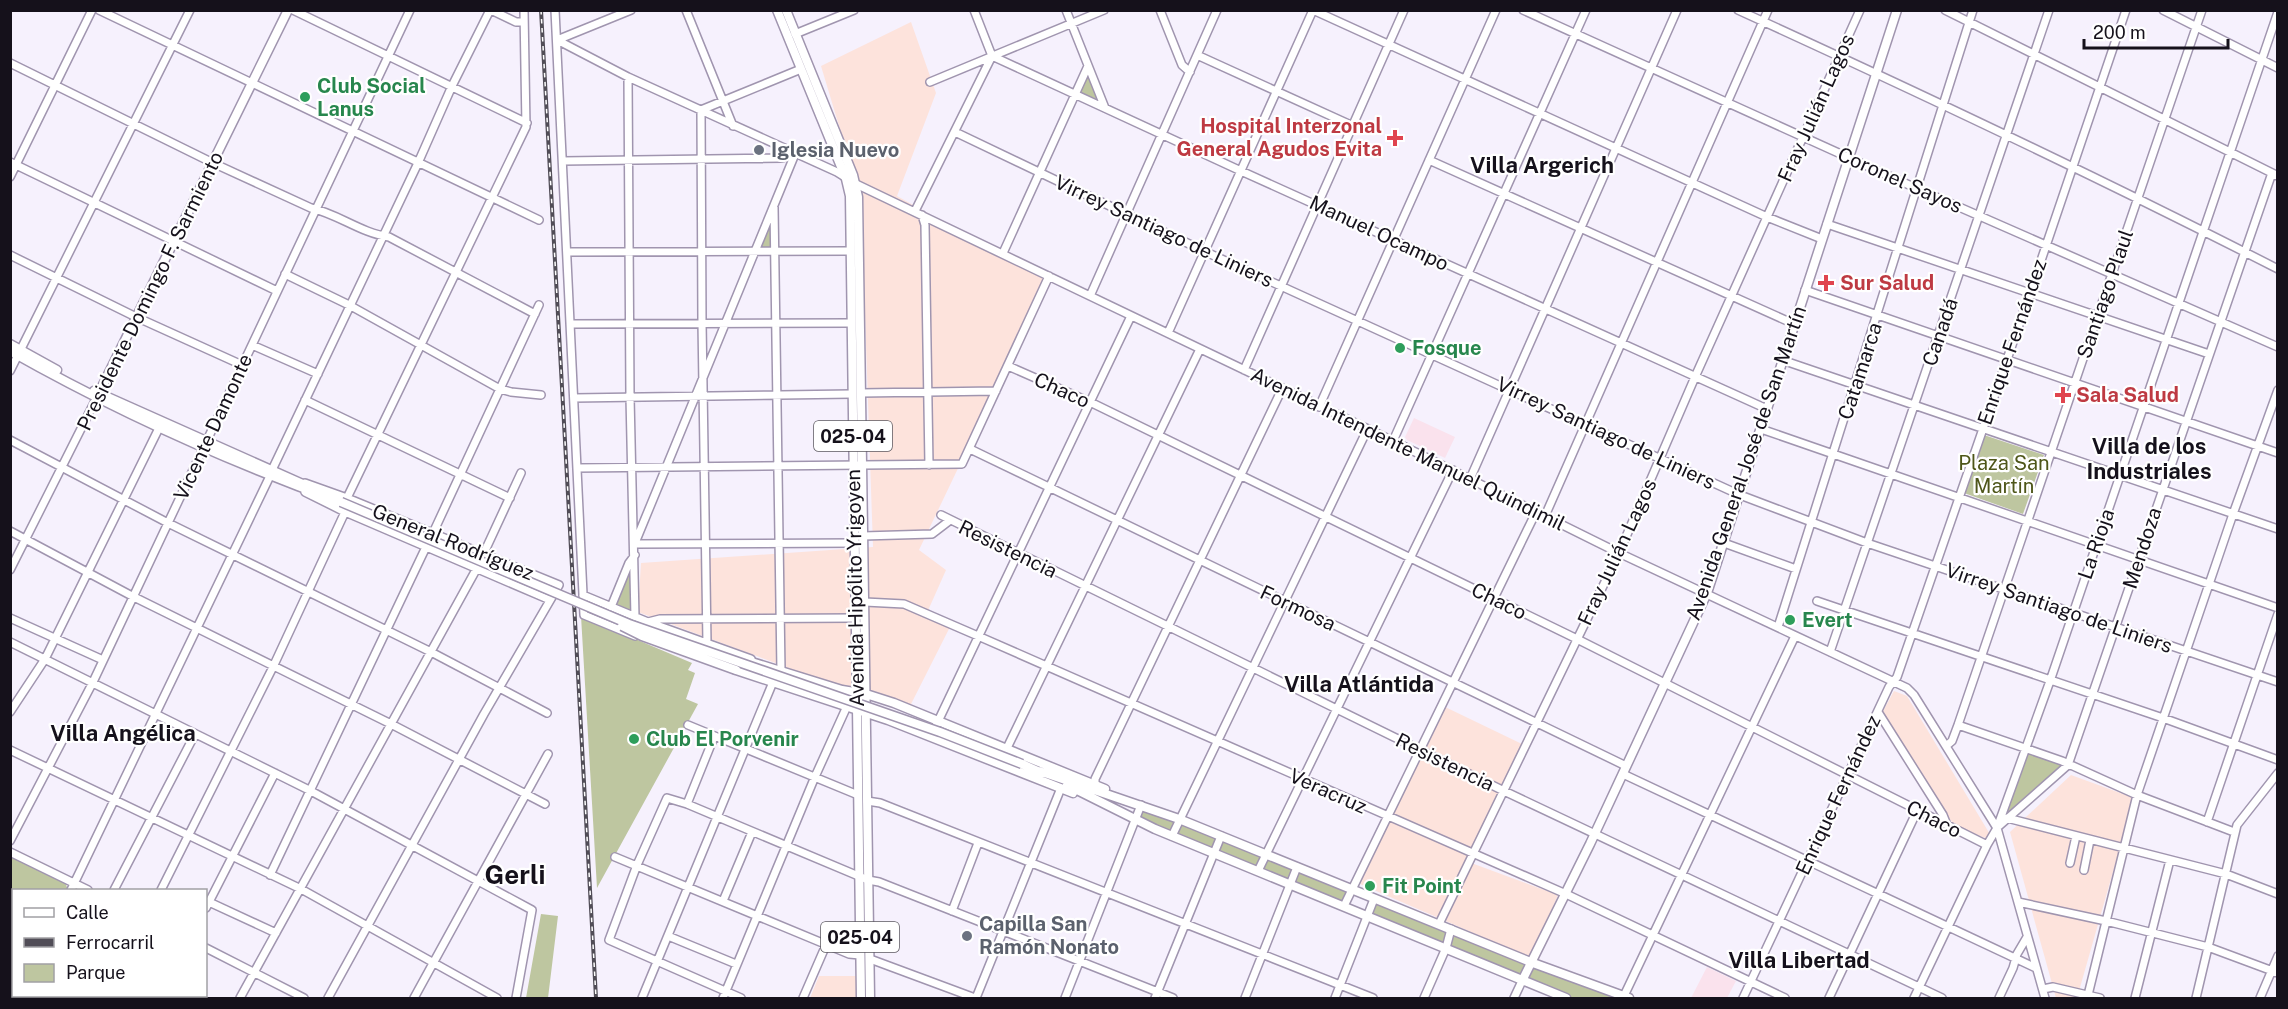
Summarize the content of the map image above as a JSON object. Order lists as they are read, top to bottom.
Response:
{
  "streets": {
    "main road": [
      "Presidente Domingo F. Sarmiento",
      "025-04",
      "Avenida General José de San Martín",
      "Avenida Hipólito Yrigoyen"
    ],
    "street": [
      "Fray Julián Lagos",
      "Coronel Sayos",
      "Virrey Santiago de Liniers",
      "Manuel Ocampo",
      "Santiago Plaul",
      "Canadá",
      "Enrique Fernández",
      "Catamarca",
      "Chaco",
      "Vicente Damonte",
      "Avenida Intendente Manuel Quindimil",
      "General Rodríguez",
      "La Rioja",
      "Mendoza",
      "Resistencia",
      "Formosa",
      "Veracruz"
    ]
  },
  "crossings": [
    ["Fray Julián Lagos", "Coronel Sayos"],
    ["Fray Julián Lagos", "Virrey Santiago de Liniers"],
    ["Fray Julián Lagos", "Manuel Ocampo"],
    ["Fray Julián Lagos", "Chaco"],
    ["Fray Julián Lagos", "Avenida Intendente Manuel Quindimil"],
    ["Fray Julián Lagos", "Resistencia"],
    ["Fray Julián Lagos", "Formosa"],
    ["Fray Julián Lagos", "Veracruz"],
    ["Coronel Sayos", "Santiago Plaul"],
    ["Coronel Sayos", "Canadá"],
    ["Coronel Sayos", "Enrique Fernández"],
    ["Coronel Sayos", "Catamarca"],
    ["Coronel Sayos", "Avenida General José de San Martín"],
    ["Coronel Sayos", "La Rioja"],
    ["Coronel Sayos", "Mendoza"],
    ["Virrey Santiago de Liniers", "Santiago Plaul"],
    ["Virrey Santiago de Liniers", "Canadá"],
    ["Virrey Santiago de Liniers", "Enrique Fernández"],
    ["Virrey Santiago de Liniers", "Catamarca"],
    ["Virrey Santiago de Liniers", "Avenida General José de San Martín"],
    ["Virrey Santiago de Liniers", "La Rioja"],
    ["Virrey Santiago de Liniers", "Mendoza"],
    ["Manuel Ocampo", "Avenida General José de San Martín"],
    ["Santiago Plaul", "Avenida Intendente Manuel Quindimil"],
    ["Canadá", "Avenida Intendente Manuel Quindimil"],
    ["Enrique Fernández", "Chaco"],
    ["Enrique Fernández", "Avenida Intendente Manuel Quindimil"],
    ["Enrique Fernández", "Resistencia"],
    ["Enrique Fernández", "Formosa"],
    ["Enrique Fernández", "Veracruz"],
    ["Catamarca", "Avenida Intendente Manuel Quindimil"],
    ["Chaco", "Avenida General José de San Martín"],
    ["Chaco", "La Rioja"],
    ["Avenida Intendente Manuel Quindimil", "Avenida General José de San Martín"],
    ["Avenida Intendente Manuel Quindimil", "La Rioja"],
    ["Avenida Intendente Manuel Quindimil", "Avenida Hipólito Yrigoyen"],
    ["Avenida Intendente Manuel Quindimil", "Formosa"],
    ["Avenida General José de San Martín", "Resistencia"],
    ["Avenida General José de San Martín", "Formosa"],
    ["Avenida General José de San Martín", "Veracruz"],
    ["La Rioja", "Resistencia"],
    ["La Rioja", "Formosa"],
    ["Resistencia", "Avenida Hipólito Yrigoyen"],
    ["Avenida Hipólito Yrigoyen", "Veracruz"]
  ],
  "districts": [
    "Villa Argerich",
    "Villa de los Industriales",
    "Villa Atlántida",
    "Villa Angélica",
    "Gerli",
    "Villa Libertad"
  ],
  "parks": ["Plaza San Martín"],
  "places": {
    "other": [
      "Club Social Lanus",
      "Iglesia Nuevo",
      "Fosque",
      "Evert",
      "Club El Porvenir",
      "Fit Point",
      "Capilla San Ramón Nonato"
    ],
    "health": ["Hospital Interzonal General Agudos Evita", "Sur Salud", "Sala Salud"]
  },
  "legend": ["Calle", "Ferrocarril", "Parque"],
  "scale_bar": "200 m"
}
